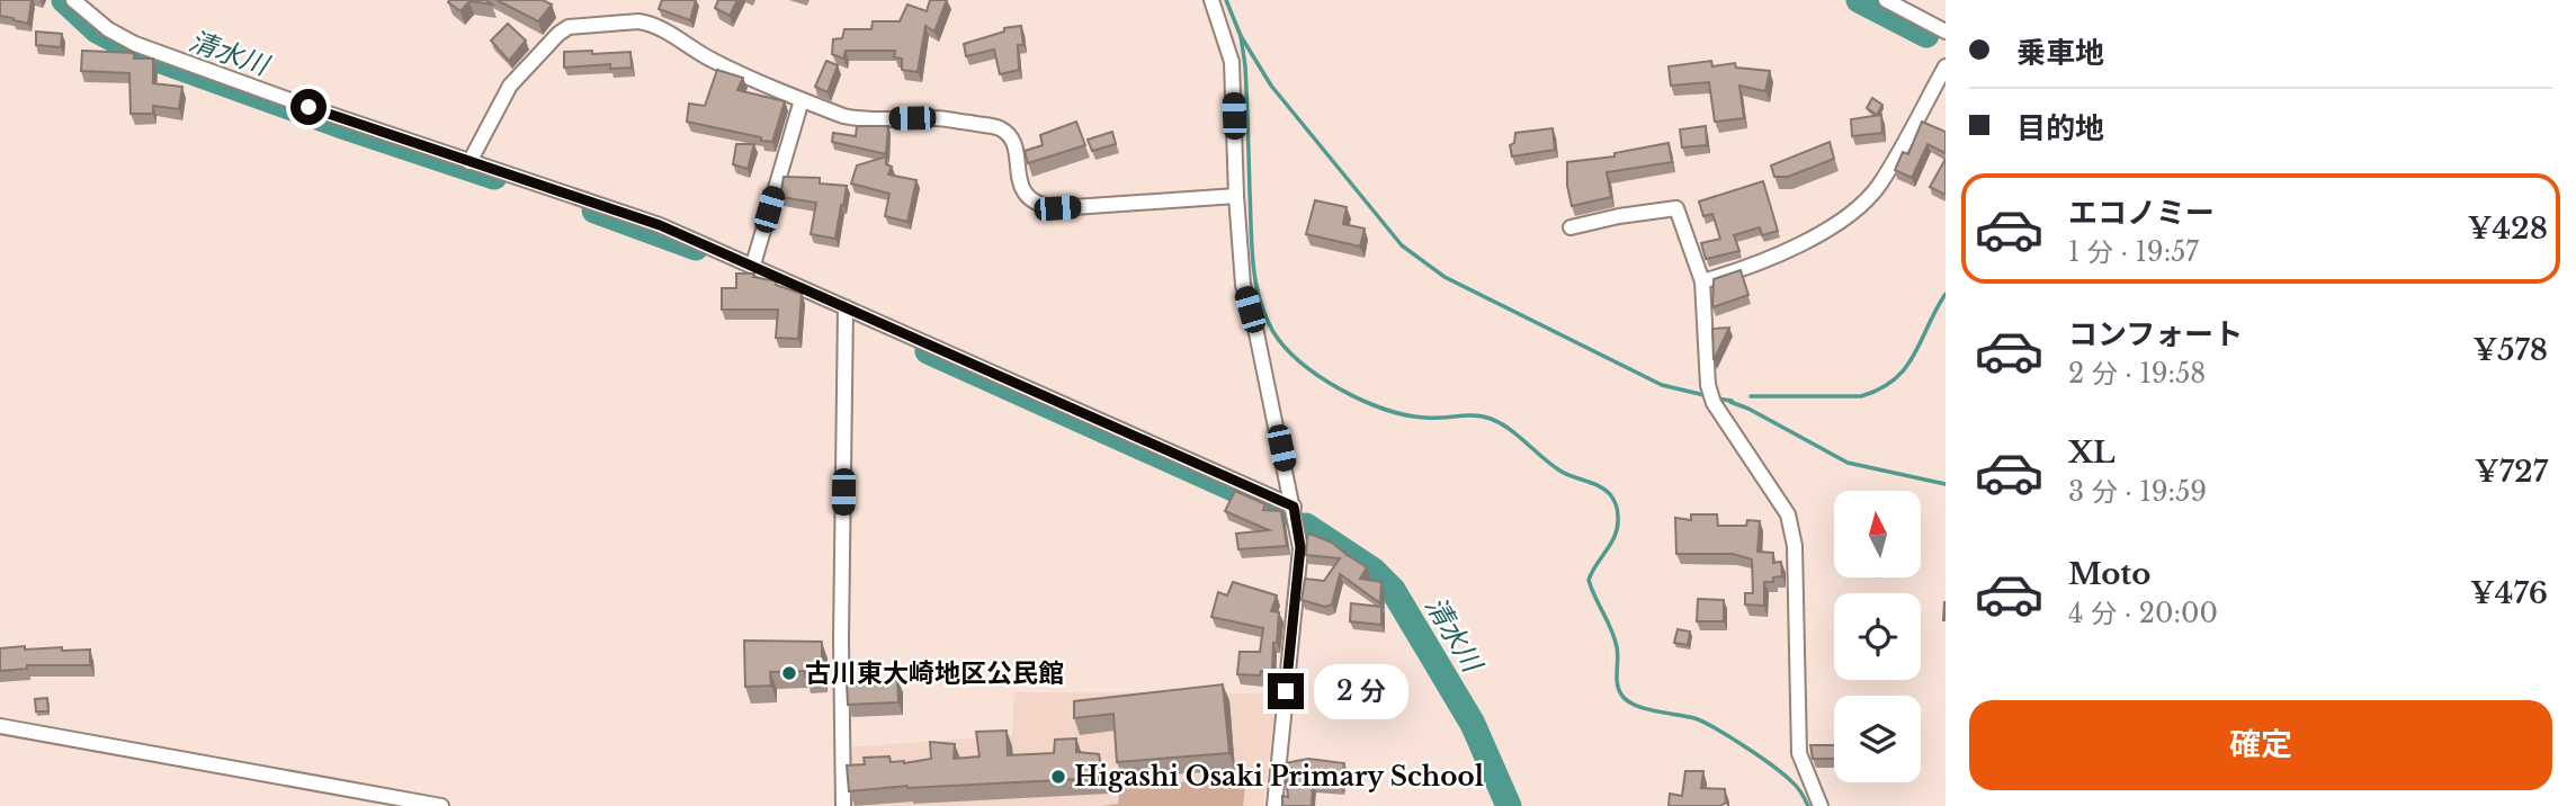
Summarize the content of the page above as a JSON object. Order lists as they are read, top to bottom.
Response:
{
  "water": ["清水川"],
  "places": ["古川東大崎地区公民館", "Higashi Osaki Primary School"],
  "north": "top",
  "page": {
    "banner": ["乗車地", "目的地"],
    "list": [
      {
        "name": "エコノミー",
        "note": "1 分 · 19:57",
        "value": "¥428"
      },
      {
        "name": "コンフォート",
        "note": "2 分 · 19:58",
        "value": "¥578"
      },
      {
        "name": "XL",
        "note": "3 分 · 19:59",
        "value": "¥727"
      },
      {
        "name": "Moto",
        "note": "4 分 · 20:00",
        "value": "¥476"
      }
    ],
    "bubble": "2 分",
    "buttons": "確定"
  }
}
